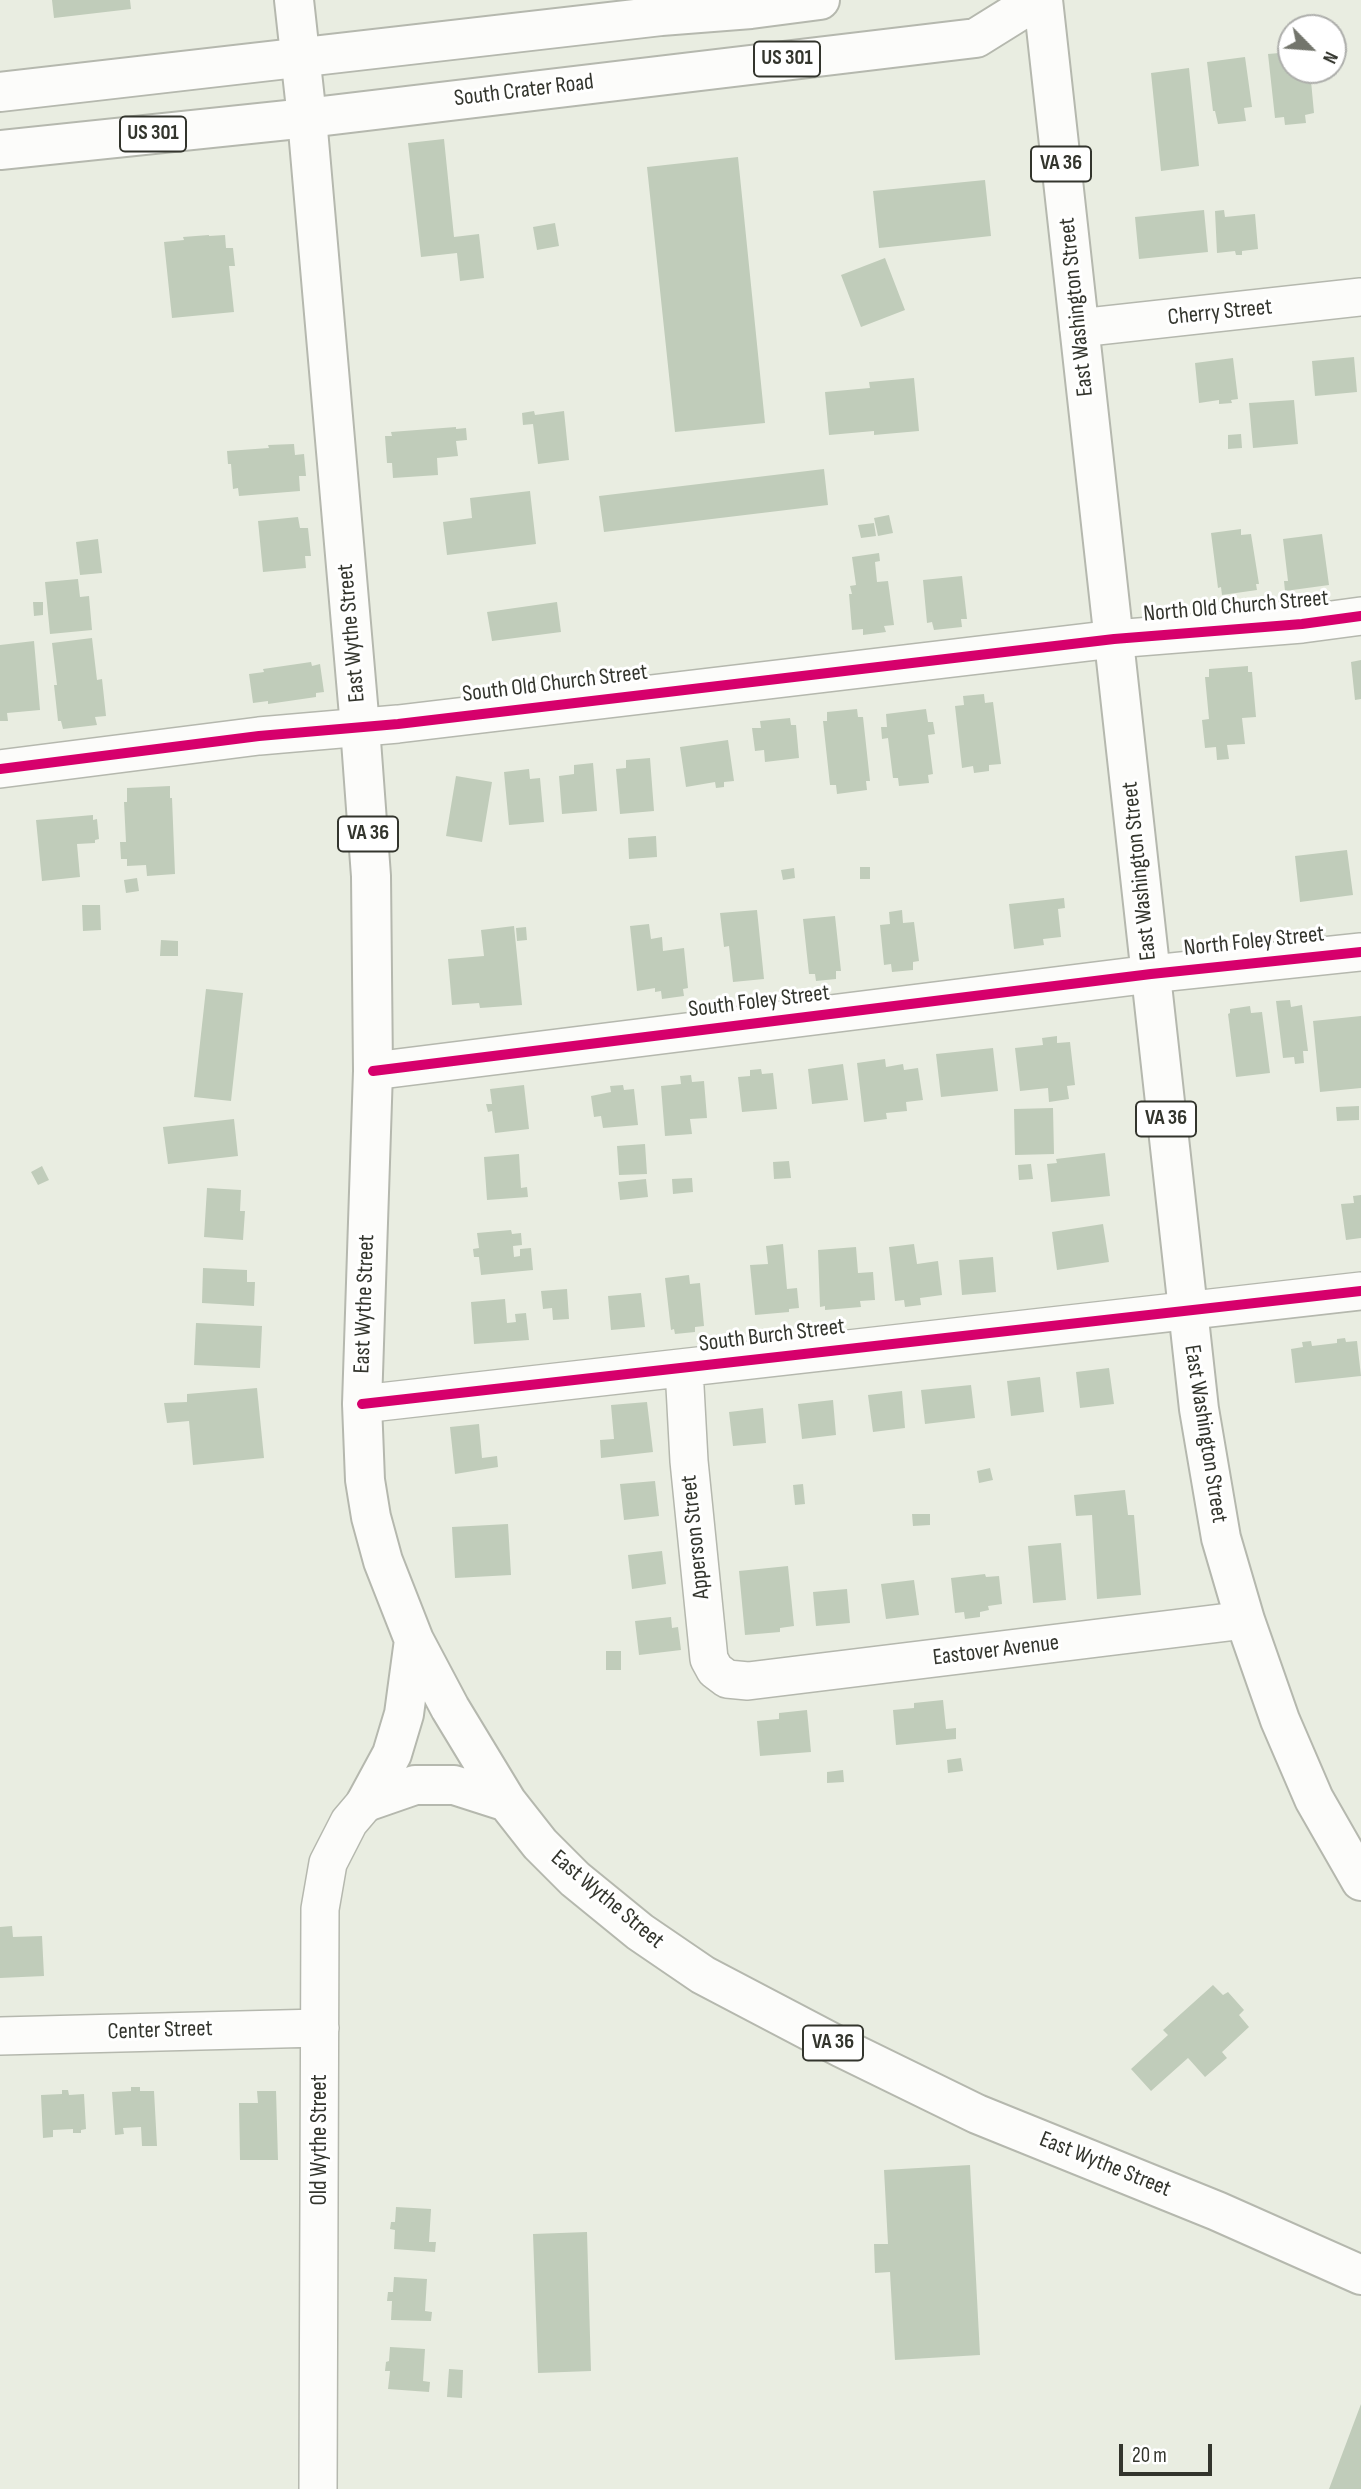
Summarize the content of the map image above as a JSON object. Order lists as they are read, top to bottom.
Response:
{
  "streets": {
    "main road": [
      "US 301",
      "South Crater Road",
      "VA 36",
      "East Washington Street",
      "East Wythe Street"
    ],
    "street": [
      "Cherry Street",
      "North Old Church Street",
      "South Old Church Street",
      "North Foley Street",
      "South Foley Street",
      "South Burch Street",
      "Apperson Street",
      "Eastover Avenue",
      "Center Street",
      "Old Wythe Street"
    ]
  },
  "crossings": [
    ["US 301", "East Wythe Street"],
    ["South Crater Road", "East Wythe Street"],
    ["East Washington Street", "Cherry Street"],
    ["East Washington Street", "North Old Church Street"],
    ["East Washington Street", "South Old Church Street"],
    ["East Washington Street", "North Foley Street"],
    ["East Washington Street", "South Foley Street"],
    ["East Washington Street", "South Burch Street"],
    ["East Washington Street", "Eastover Avenue"],
    ["North Old Church Street", "South Old Church Street"],
    ["East Wythe Street", "South Old Church Street"],
    ["East Wythe Street", "South Foley Street"],
    ["East Wythe Street", "South Burch Street"],
    ["North Foley Street", "South Foley Street"],
    ["South Burch Street", "Apperson Street"],
    ["Apperson Street", "Eastover Avenue"],
    ["Center Street", "Old Wythe Street"]
  ],
  "scale_bar": "20 m",
  "north": "bottom right"
}
